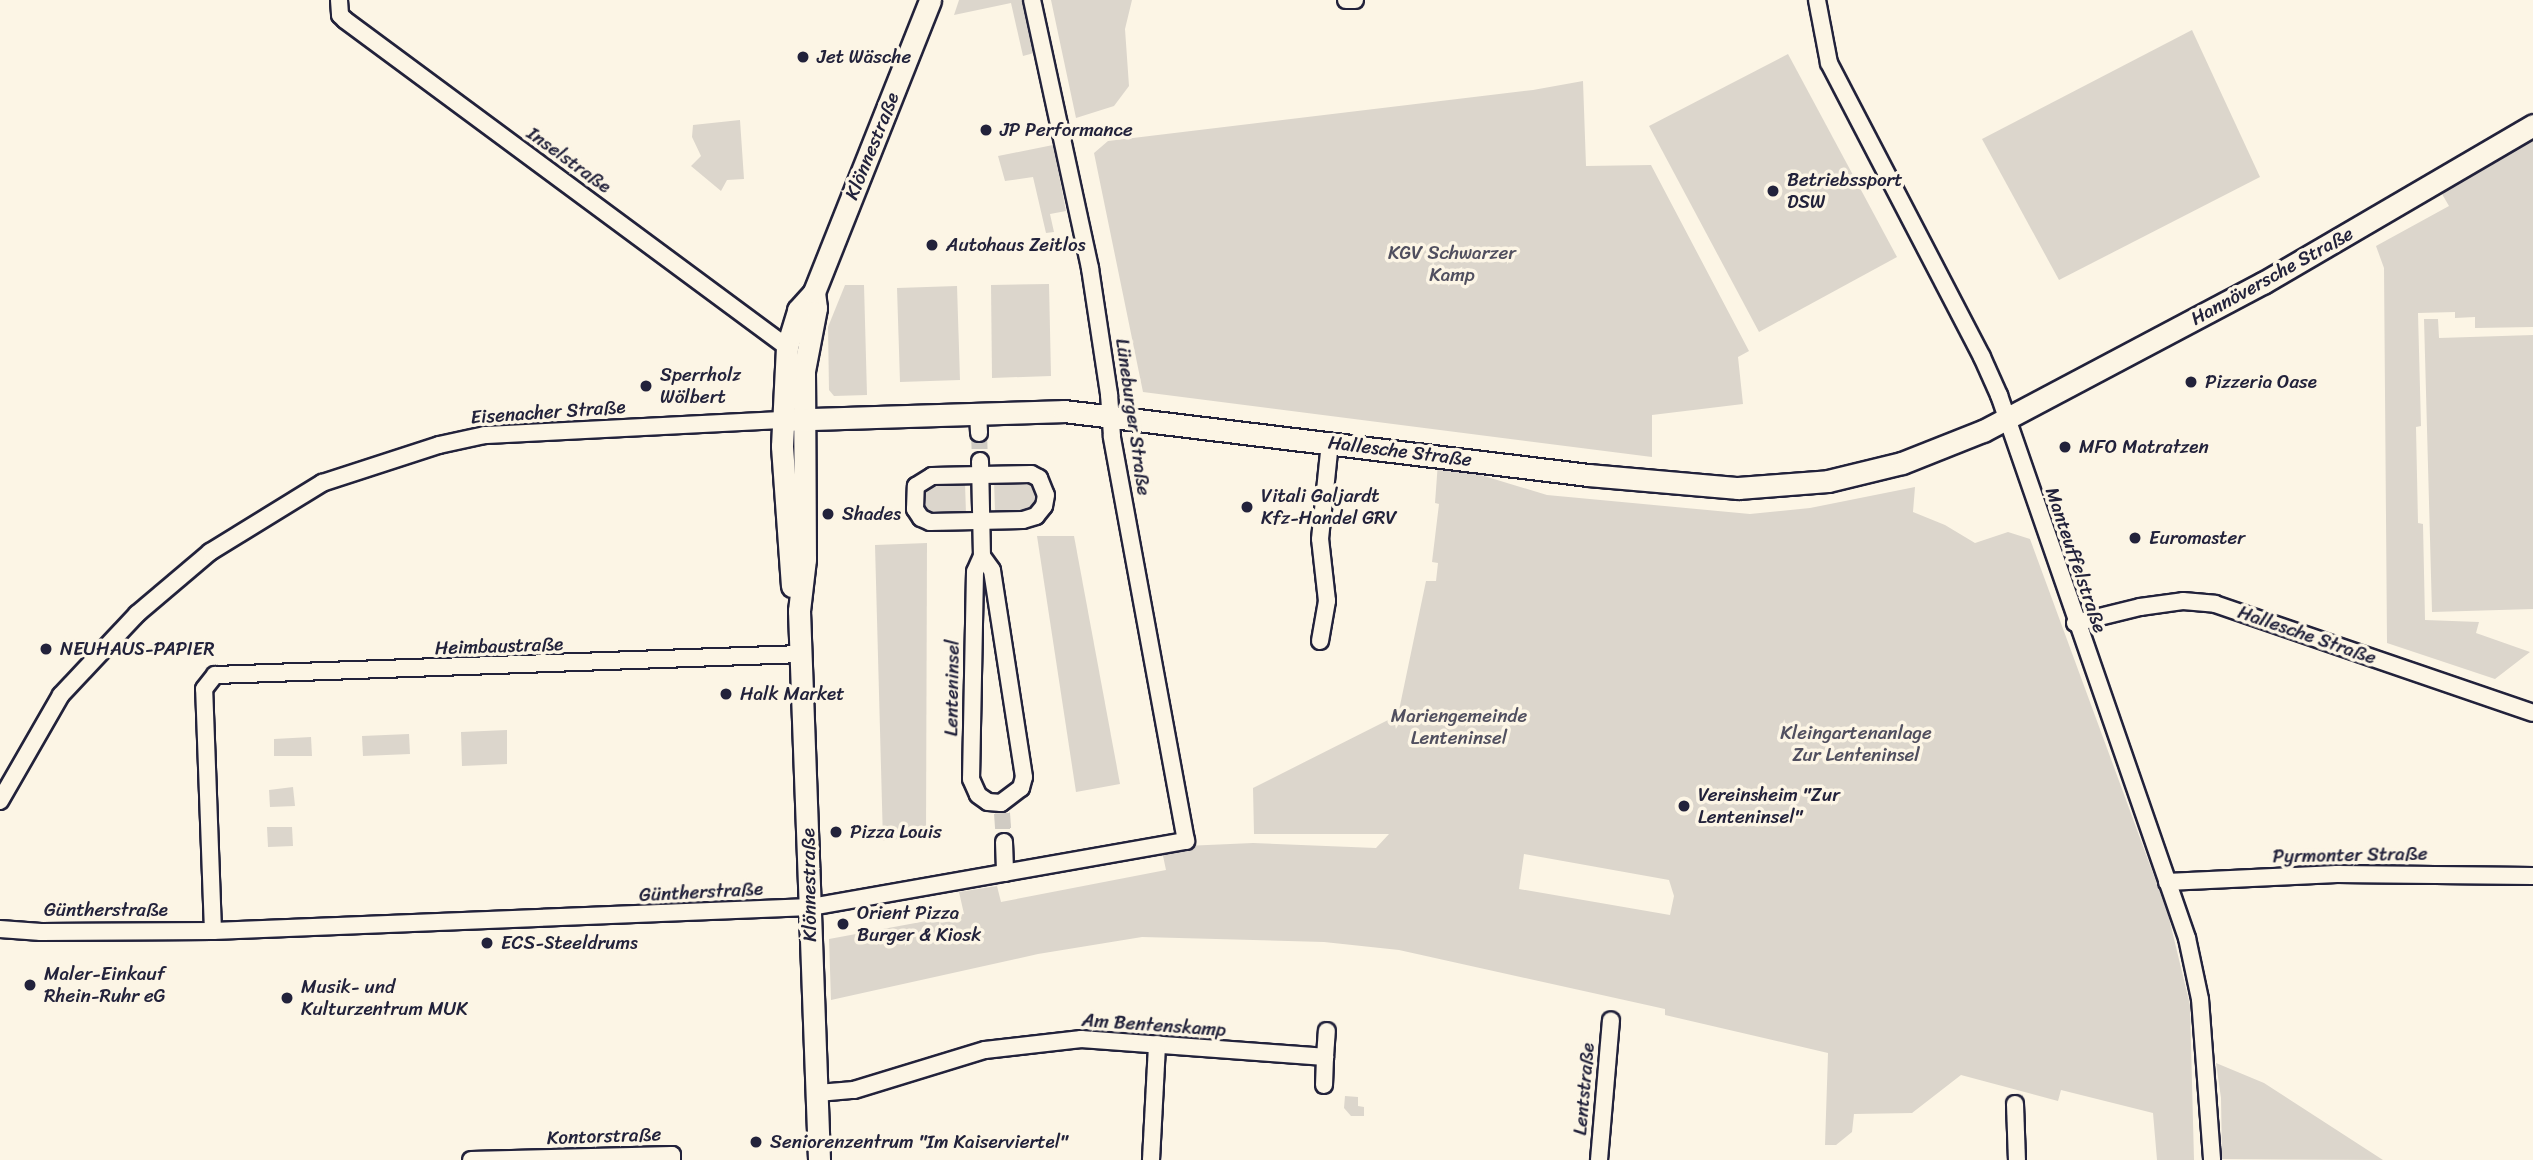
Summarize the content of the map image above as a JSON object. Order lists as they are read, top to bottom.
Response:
{
  "streets": {
    "main road": ["Klönnestraße", "Hannöversche Straße", "Hallesche Straße"],
    "street": [
      "Inselstraße",
      "Eisenacher Straße",
      "Lüneburger Straße",
      "Manteuffelstraße",
      "Heimbaustraße",
      "Lenteninsel",
      "Pyrmonter Straße",
      "Güntherstraße",
      "Am Bentenskamp",
      "Lentstraße",
      "Kontorstraße"
    ]
  },
  "crossings": [
    ["Klönnestraße", "Inselstraße"],
    ["Klönnestraße", "Eisenacher Straße"],
    ["Klönnestraße", "Hallesche Straße"],
    ["Klönnestraße", "Heimbaustraße"],
    ["Klönnestraße", "Güntherstraße"],
    ["Klönnestraße", "Am Bentenskamp"],
    ["Hannöversche Straße", "Hallesche Straße"],
    ["Hannöversche Straße", "Manteuffelstraße"],
    ["Eisenacher Straße", "Hallesche Straße"],
    ["Lüneburger Straße", "Hallesche Straße"],
    ["Lüneburger Straße", "Güntherstraße"],
    ["Hallesche Straße", "Manteuffelstraße"],
    ["Manteuffelstraße", "Pyrmonter Straße"],
    ["Heimbaustraße", "Güntherstraße"]
  ],
  "parks": ["KGV Schwarzer Kamp", "Mariengemeinde Lenteninsel", "Kleingartenanlage Zur Lenteninsel"],
  "places": [
    "Jet Wäsche",
    "JP Performance",
    "Betriebssport DSW",
    "Autohaus Zeitlos",
    "Pizzeria Oase",
    "Sperrholz Wölbert",
    "MFO Matratzen",
    "Vitali Galjardt Kfz-Handel GRV",
    "Shades",
    "Euromaster",
    "NEUHAUS-PAPIER",
    "Halk Market",
    "Vereinsheim \"Zur Lenteninsel\"",
    "Pizza Louis",
    "Orient Pizza Burger & Kiosk",
    "ECS-Steeldrums",
    "Maler-Einkauf Rhein-Ruhr eG",
    "Musik- und Kulturzentrum MUK",
    "Seniorenzentrum \"Im Kaiserviertel\""
  ]
}
